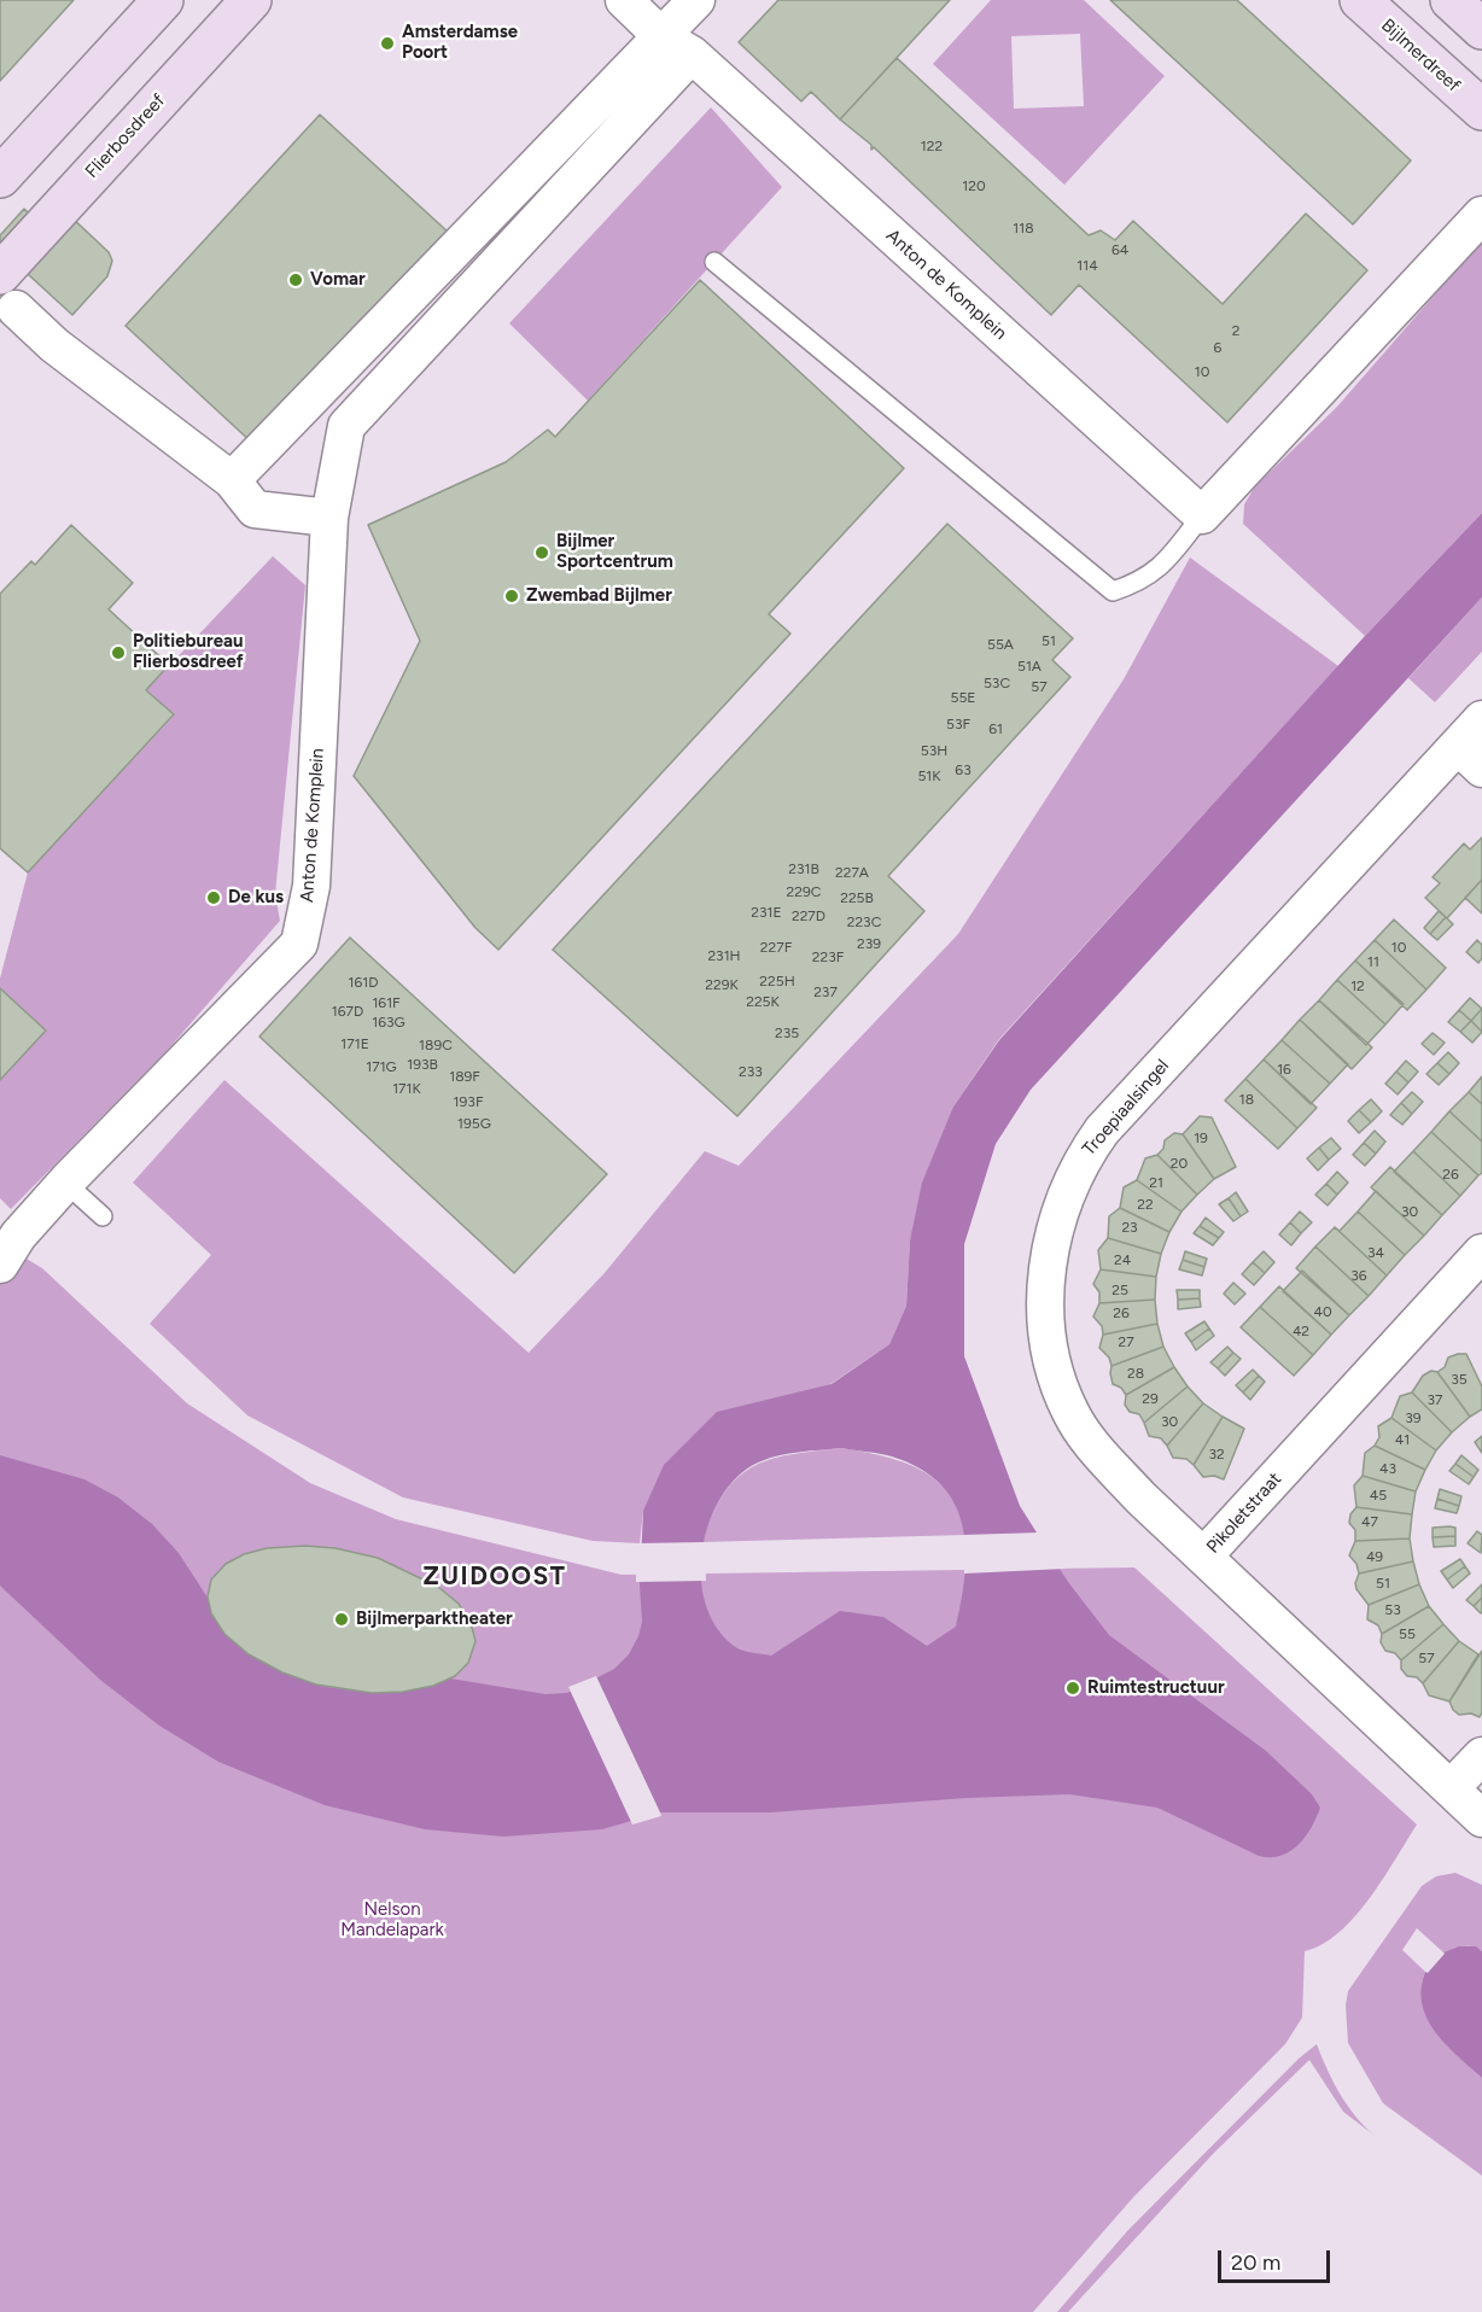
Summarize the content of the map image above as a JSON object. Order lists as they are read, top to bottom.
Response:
{
  "streets": {
    "street": [
      "Bijlmerdreef",
      "Flierbosdreef",
      "Anton de Komplein",
      "Troepiaalsingel",
      "Pikoletstraat"
    ]
  },
  "crossings": [
    ["Troepiaalsingel", "Pikoletstraat"]
  ],
  "districts": ["ZUIDOOST"],
  "parks": ["Nelson Mandelapark"],
  "places": [
    "Amsterdamse Poort",
    "Vomar",
    "Bijlmer Sportcentrum",
    "Zwembad Bijlmer",
    "Politiebureau Flierbosdreef",
    "De kus",
    "Bijlmerparktheater",
    "Ruimtestructuur"
  ],
  "house_numbers": [
    "122",
    "120",
    "118",
    "64",
    "114",
    "2",
    "6",
    "10",
    "51",
    "55A",
    "51A",
    "53C",
    "57",
    "55E",
    "53F",
    "61",
    "53H",
    "63",
    "51K",
    "231B",
    "227A",
    "229C",
    "225B",
    "231E",
    "227D",
    "223C",
    "239",
    "227F",
    "10",
    "231H",
    "223F",
    "11",
    "225H",
    "161D",
    "229K",
    "12",
    "237",
    "225K",
    "161F",
    "167D",
    "163G",
    "235",
    "171E",
    "189C",
    "193B",
    "171G",
    "16",
    "233",
    "189F",
    "171K",
    "18",
    "193F",
    "195G",
    "19",
    "20",
    "26",
    "21",
    "22",
    "30",
    "23",
    "34",
    "24",
    "36",
    "25",
    "40",
    "26",
    "42",
    "27",
    "28",
    "35",
    "29",
    "37",
    "39",
    "30",
    "41",
    "32",
    "43",
    "45",
    "47",
    "49",
    "51",
    "53",
    "55",
    "57"
  ],
  "scale_bar": "20 m"
}
